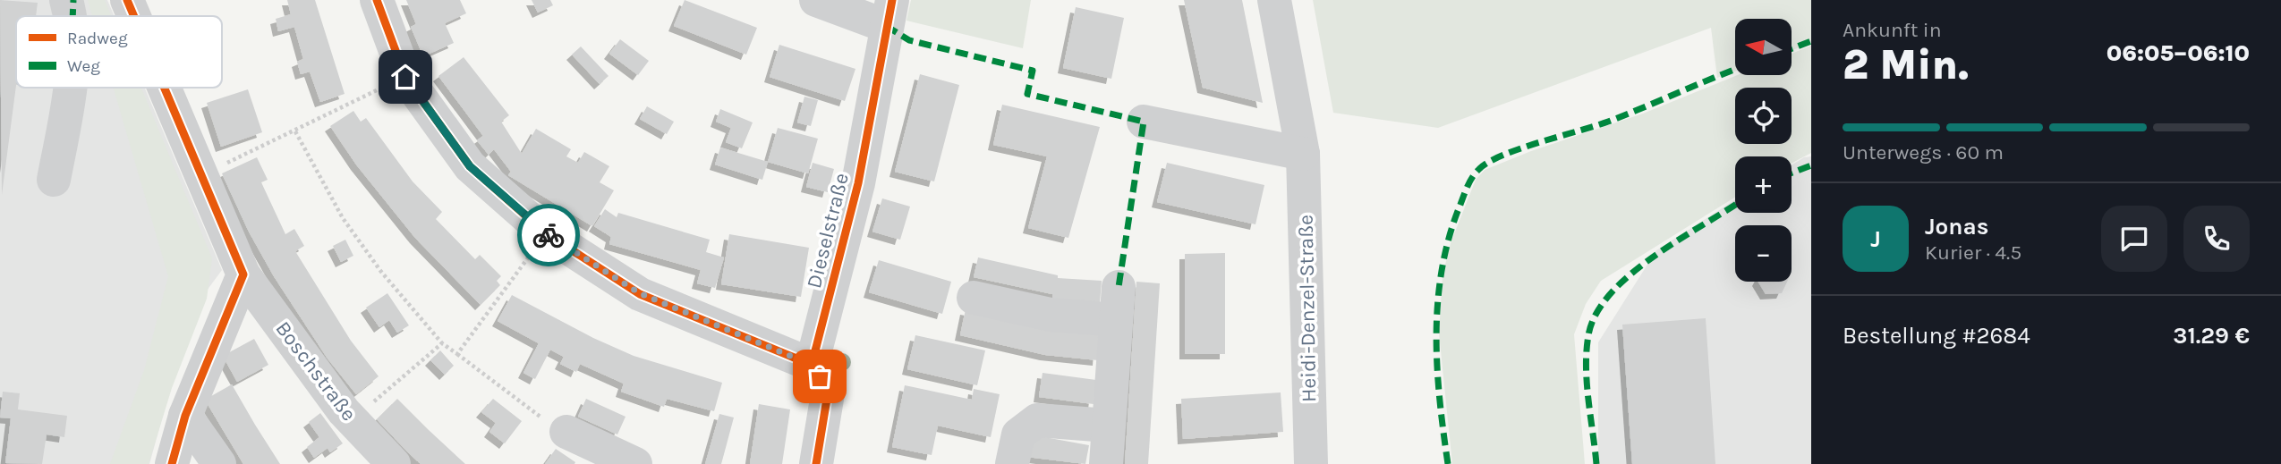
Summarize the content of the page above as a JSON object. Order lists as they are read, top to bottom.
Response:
{
  "streets": {
    "street": ["Dieselstraße", "Heidi-Denzel-Straße", "Boschstraße"]
  },
  "legend": ["Radweg", "Weg"],
  "north": "left",
  "page": {
    "heading": ["2 Min.", "Ankunft in", "06:05–06:10"],
    "panel": [
      "Jonas",
      "Kurier · 4.5",
      "Bestellung #2684",
      "31.29 €"
    ],
    "map_buttons": ["+", "−"],
    "bar": "Unterwegs · 60 m",
    "round": "J"
  }
}
